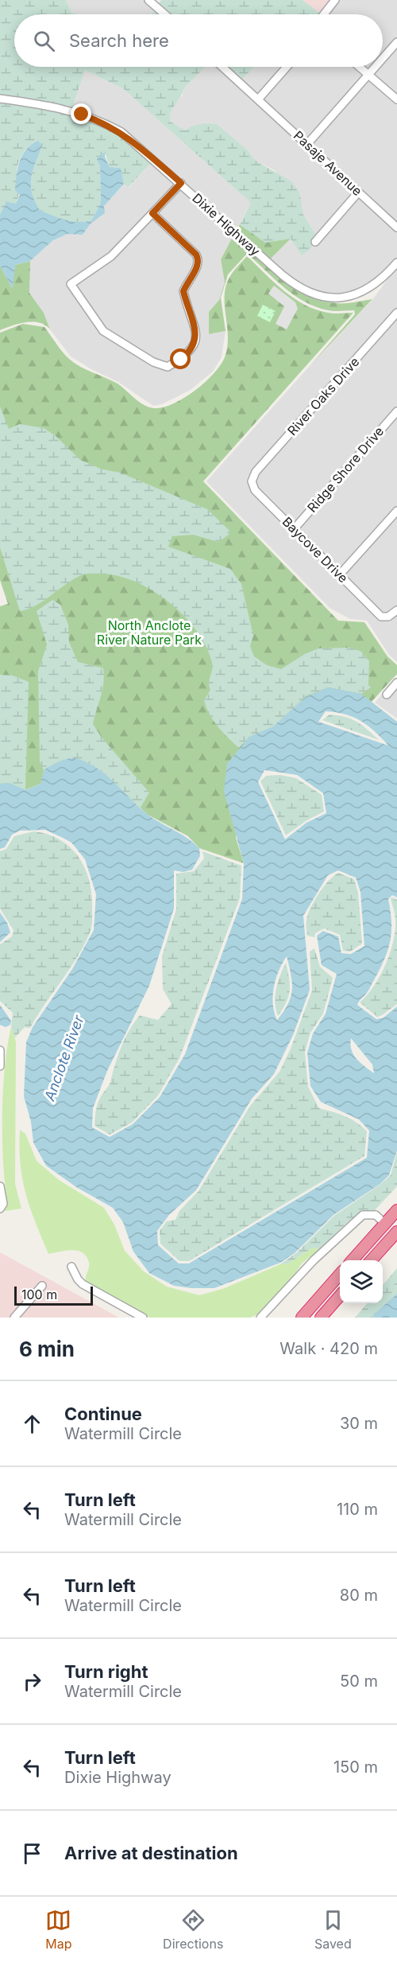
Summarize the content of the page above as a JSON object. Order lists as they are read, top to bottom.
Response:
{
  "streets": {
    "street": [
      "Pasaje Avenue",
      "Dixie Highway",
      "River Oaks Drive",
      "Ridge Shore Drive",
      "Baycove Drive"
    ]
  },
  "crossings": [
    ["River Oaks Drive", "Baycove Drive"],
    ["Ridge Shore Drive", "Baycove Drive"]
  ],
  "water": ["Anclote River"],
  "parks": ["North Anclote River Nature Park"],
  "scale_bar": "100 m",
  "page": {
    "search": "Search here",
    "scale": "100 m",
    "heading": ["6 min", "Walk · 420 m"],
    "list": [
      ["Continue", "Watermill Circle", "30 m"],
      ["Turn left", "Watermill Circle", "110 m"],
      ["Turn left", "Watermill Circle", "80 m"],
      ["Turn right", "Watermill Circle", "50 m"],
      ["Turn left", "Dixie Highway", "150 m"],
      "Arrive at destination"
    ],
    "nav": ["Map", "Directions", "Saved"]
  }
}
